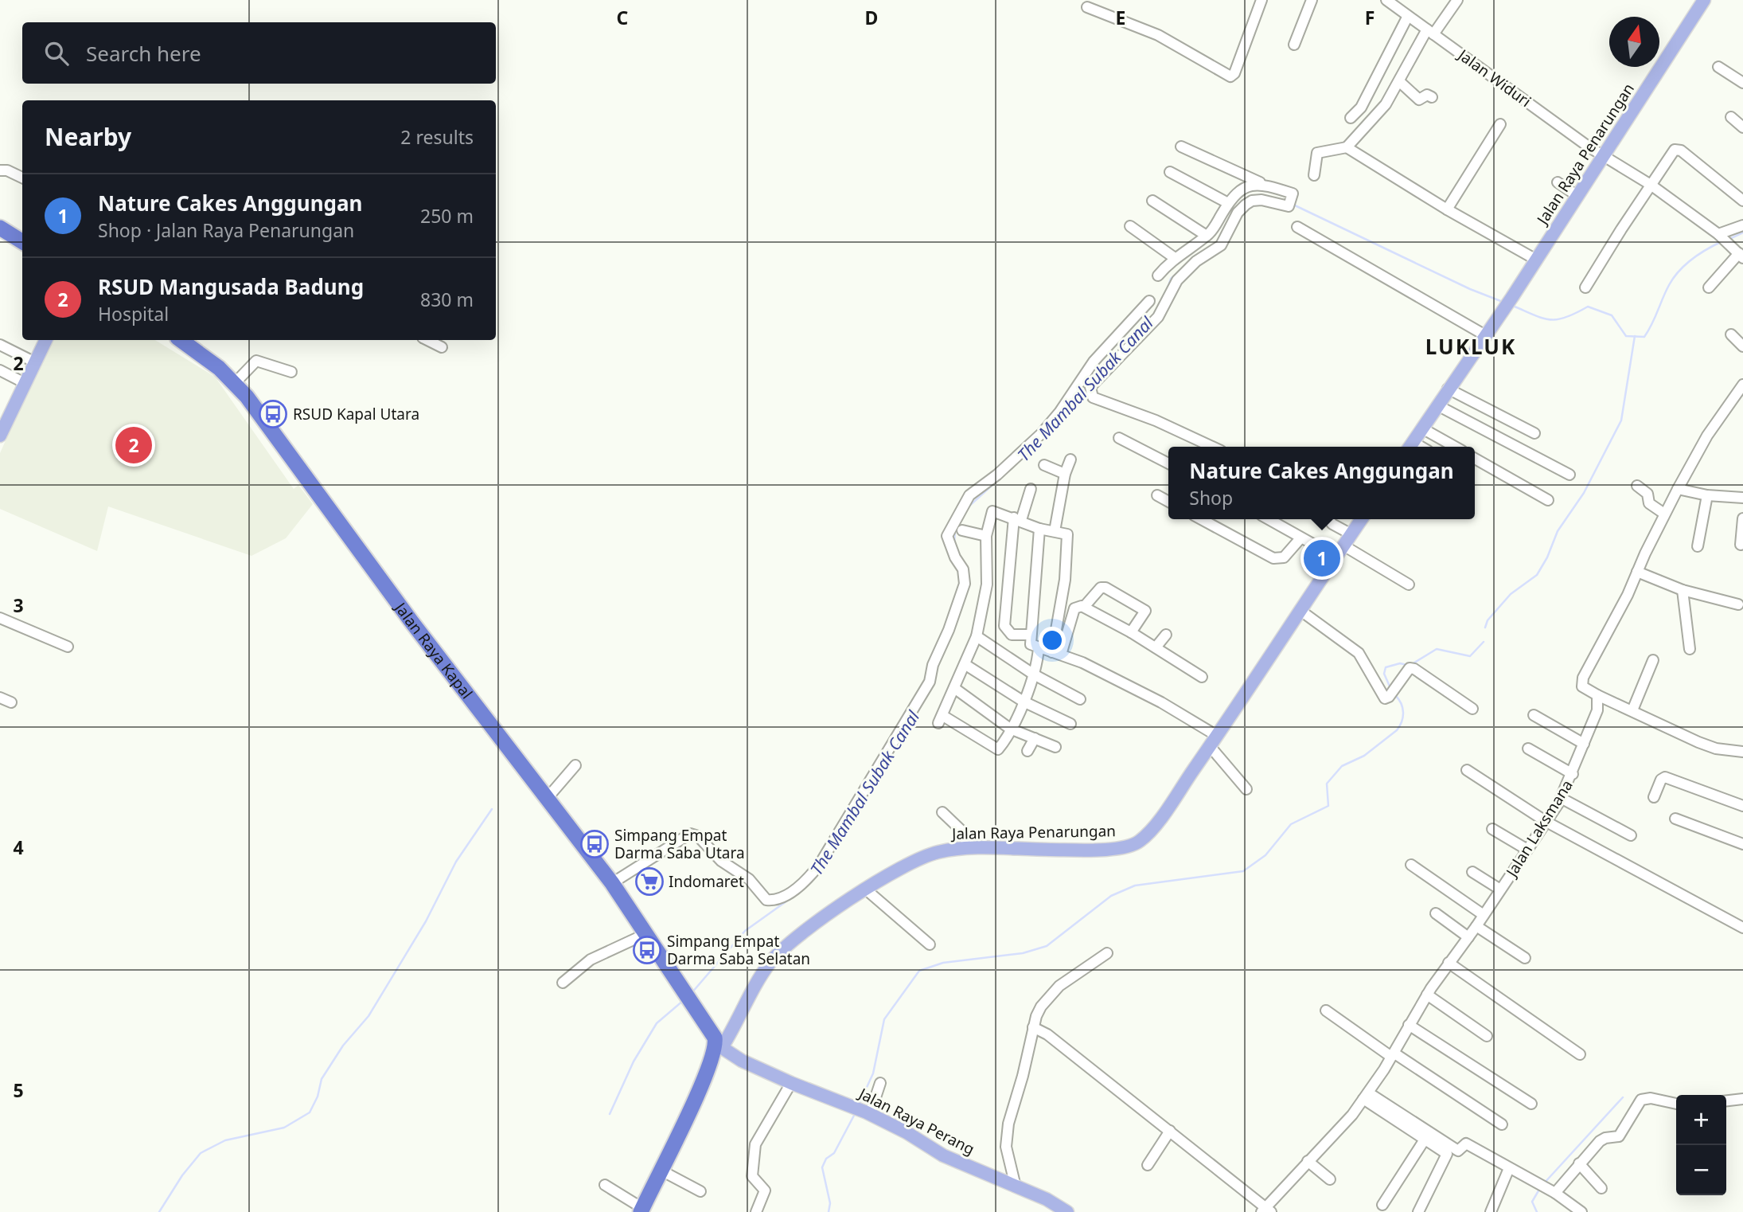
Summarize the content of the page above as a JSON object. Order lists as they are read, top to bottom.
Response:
{
  "streets": {
    "highway": ["Jalan Raya Kapal"],
    "main road": ["Jalan Raya Penarungan", "Jalan Raya Perang"],
    "street": ["Jalan Widuri", "Jalan Laksmana"]
  },
  "crossings": [
    ["Jalan Widuri", "Jalan Raya Penarungan"],
    ["Jalan Raya Penarungan", "Jalan Raya Kapal"],
    ["Jalan Raya Penarungan", "Jalan Raya Perang"],
    ["Jalan Raya Kapal", "Jalan Raya Perang"]
  ],
  "districts": ["LUKLUK"],
  "water": ["The Mambal Subak Canal"],
  "places": {
    "bus stop": ["RSUD Kapal Utara", "Simpang Empat Darma Saba Utara", "Simpang Empat Darma Saba Selatan"],
    "supermarket": ["Indomaret"]
  },
  "north": "top",
  "page": {
    "search": "Search here",
    "heading": ["Nearby", "2 results"],
    "list": [
      {
        "mark": "1",
        "name": "Nature Cakes Anggungan",
        "note": "Shop · Jalan Raya Penarungan",
        "value": "250 m"
      },
      {
        "mark": "2",
        "name": "RSUD Mangusada Badung",
        "note": "Hospital",
        "value": "830 m"
      }
    ],
    "pins": ["2", "1"],
    "popup": ["Nature Cakes Anggungan", "Shop"],
    "map_buttons": ["+", "−"]
  },
  "grid": {
    "columns": [
      "C",
      "D",
      "E",
      "F"
    ],
    "rows": [
      "2",
      "3",
      "4",
      "5"
    ]
  }
}
